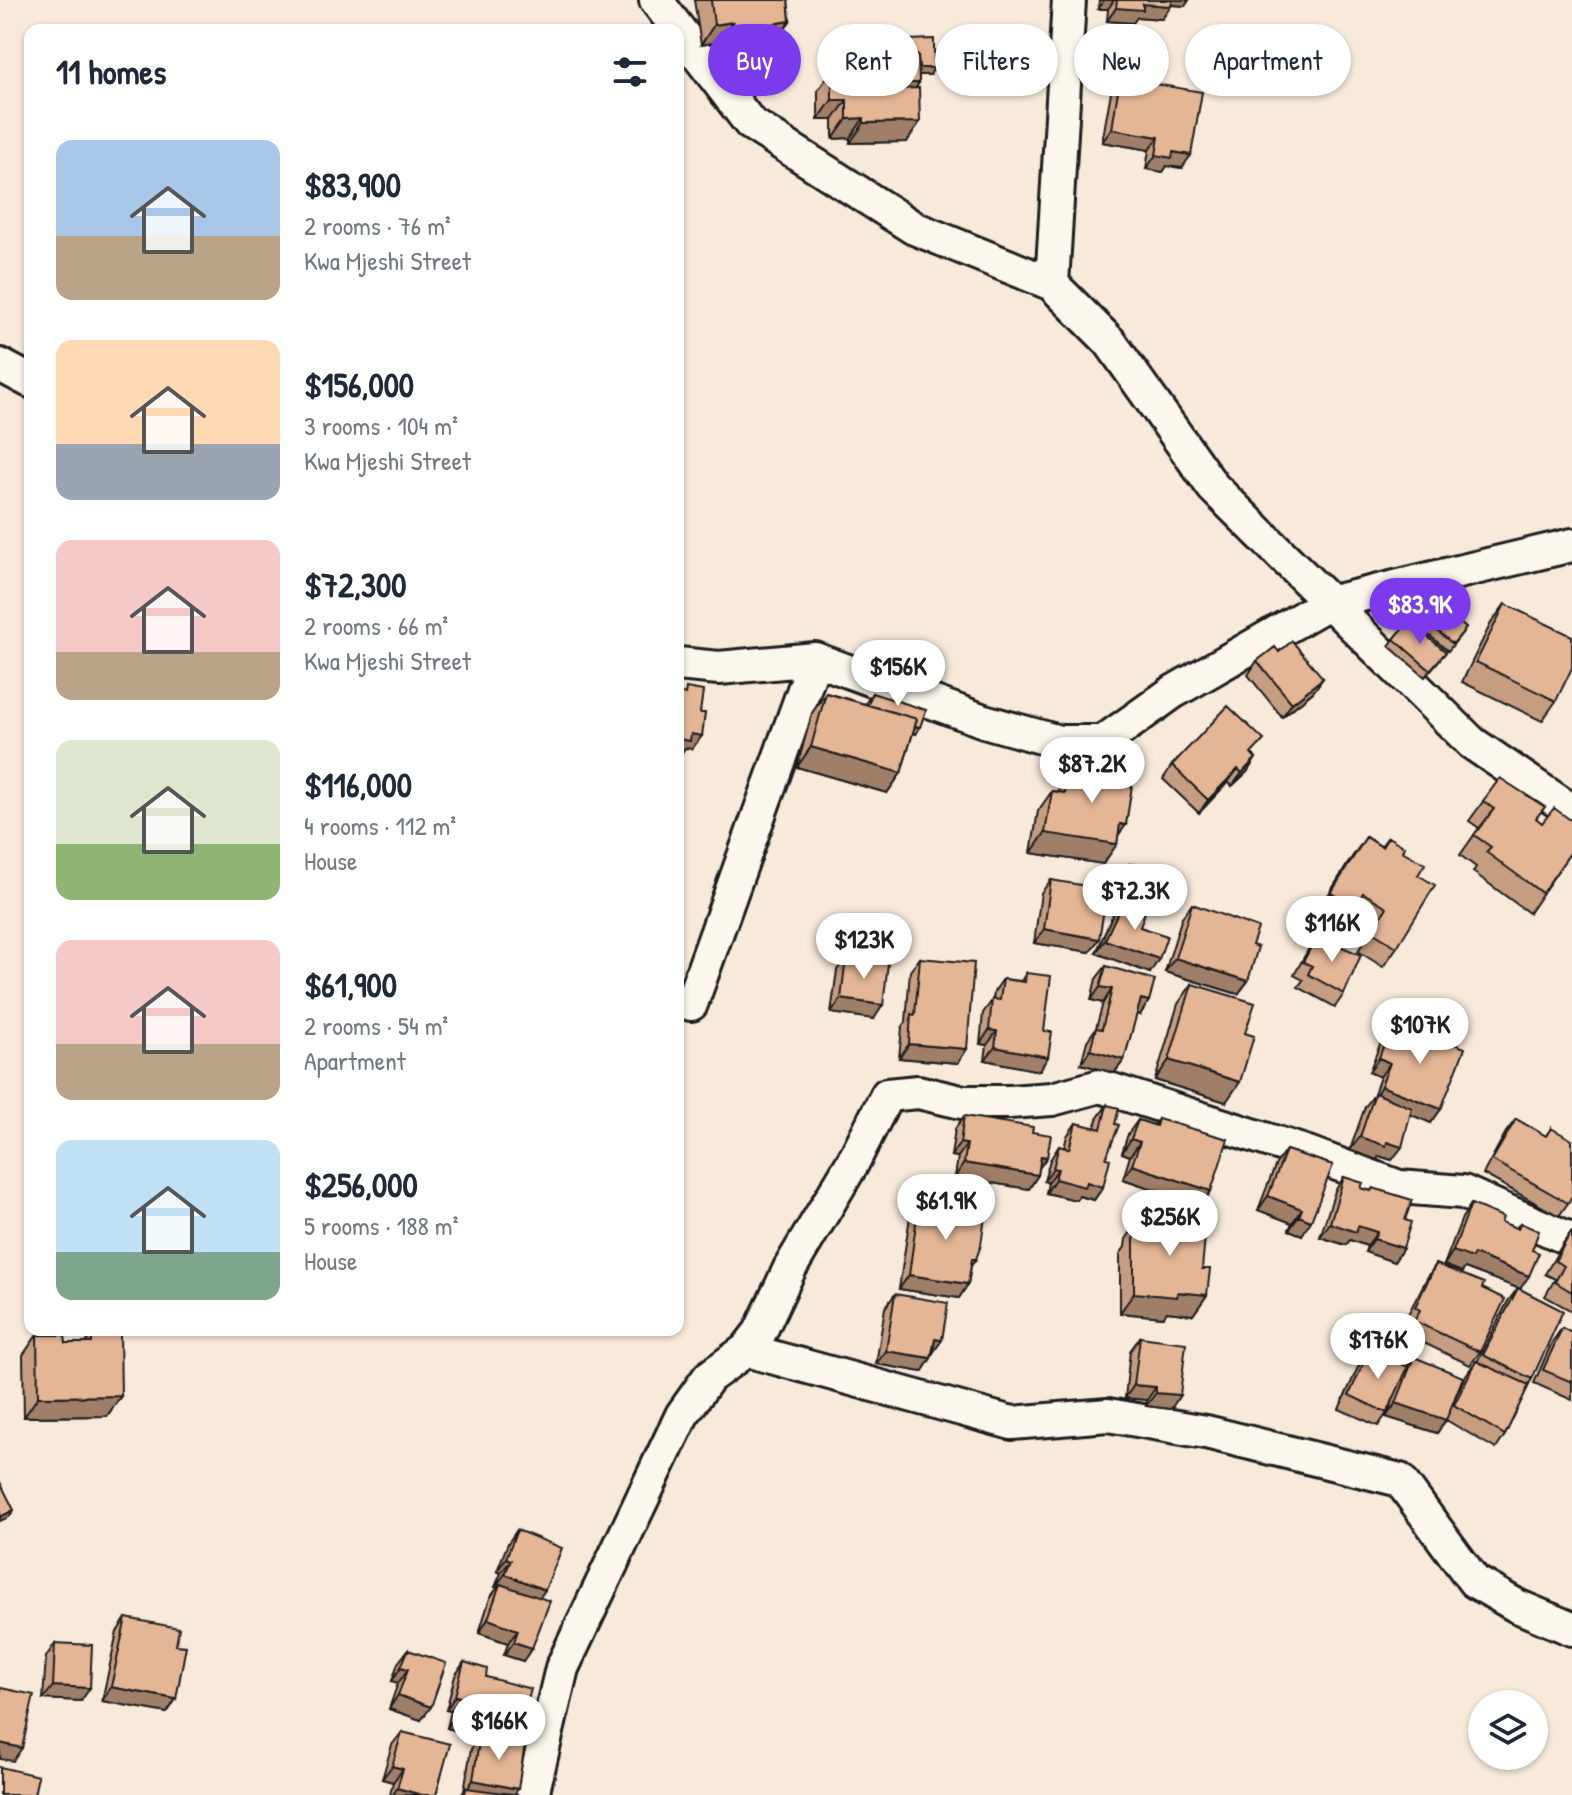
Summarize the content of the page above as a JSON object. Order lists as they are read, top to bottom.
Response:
{
  "page": {
    "chip": [
      "Buy",
      "Rent",
      "Filters",
      "New",
      "Apartment"
    ],
    "heading": "11 homes",
    "list": [
      {
        "name": "$83,900",
        "note": "2 rooms · 76 m² · Kwa Mjeshi Street"
      },
      {
        "name": "$156,000",
        "note": "3 rooms · 104 m² · Kwa Mjeshi Street"
      },
      {
        "name": "$72,300",
        "note": "2 rooms · 66 m² · Kwa Mjeshi Street"
      },
      {
        "name": "$116,000",
        "note": "4 rooms · 112 m² · House"
      },
      {
        "name": "$61,900",
        "note": "2 rooms · 54 m² · Apartment"
      },
      {
        "name": "$256,000",
        "note": "5 rooms · 188 m² · House"
      }
    ],
    "price": [
      "$83.9K",
      "$156K",
      "$87.2K",
      "$72.3K",
      "$116K",
      "$123K",
      "$107K",
      "$61.9K",
      "$256K",
      "$176K",
      "$166K"
    ]
  }
}
